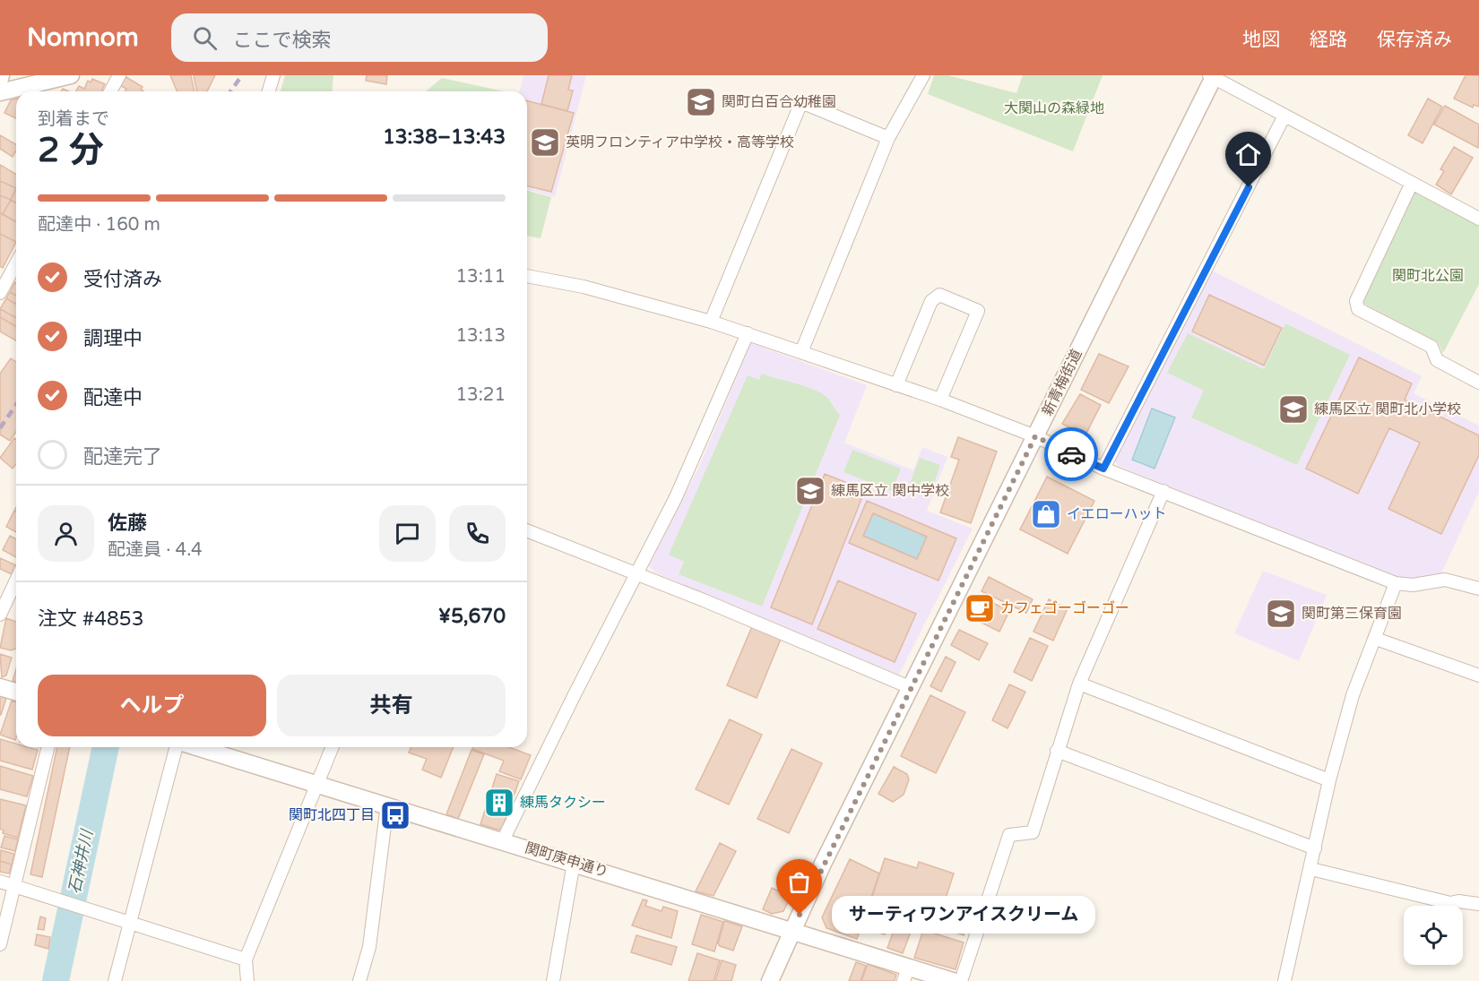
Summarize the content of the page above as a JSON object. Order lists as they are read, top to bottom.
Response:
{
  "streets": {
    "main road": ["新青梅街道", "関町庚申通り"]
  },
  "crossings": [
    ["新青梅街道", "関町庚申通り"]
  ],
  "water": ["石神井川"],
  "parks": ["大関山の森緑地", "関町北公園"],
  "places": {
    "school or university": [
      "関町白百合幼稚園",
      "英明フロンティア中学校・高等学校",
      "練馬区立 関町北小学校",
      "練馬区立 関中学校",
      "関町第三保育園"
    ],
    "shop": ["イエローハット"],
    "cafe": ["カフェゴーゴーゴー"],
    "building": ["練馬タクシー"],
    "bus stop": ["関町北四丁目"],
    "other": ["サーティワンアイスクリーム"]
  },
  "page": {
    "header": "Nomnom",
    "search": "ここで検索",
    "nav": ["地図", "経路", "保存済み"],
    "heading": ["2 分", "到着まで", "13:38–13:43"],
    "panel": [
      "佐藤",
      "配達員 · 4.4",
      "注文 #4853",
      "¥5,670"
    ],
    "bar": "配達中 · 160 m",
    "list": [
      ["受付済み", "13:11"],
      ["調理中", "13:13"],
      ["配達中", "13:21"],
      "配達完了"
    ],
    "buttons": ["ヘルプ", "共有"],
    "bubble": "サーティワンアイスクリーム"
  }
}
